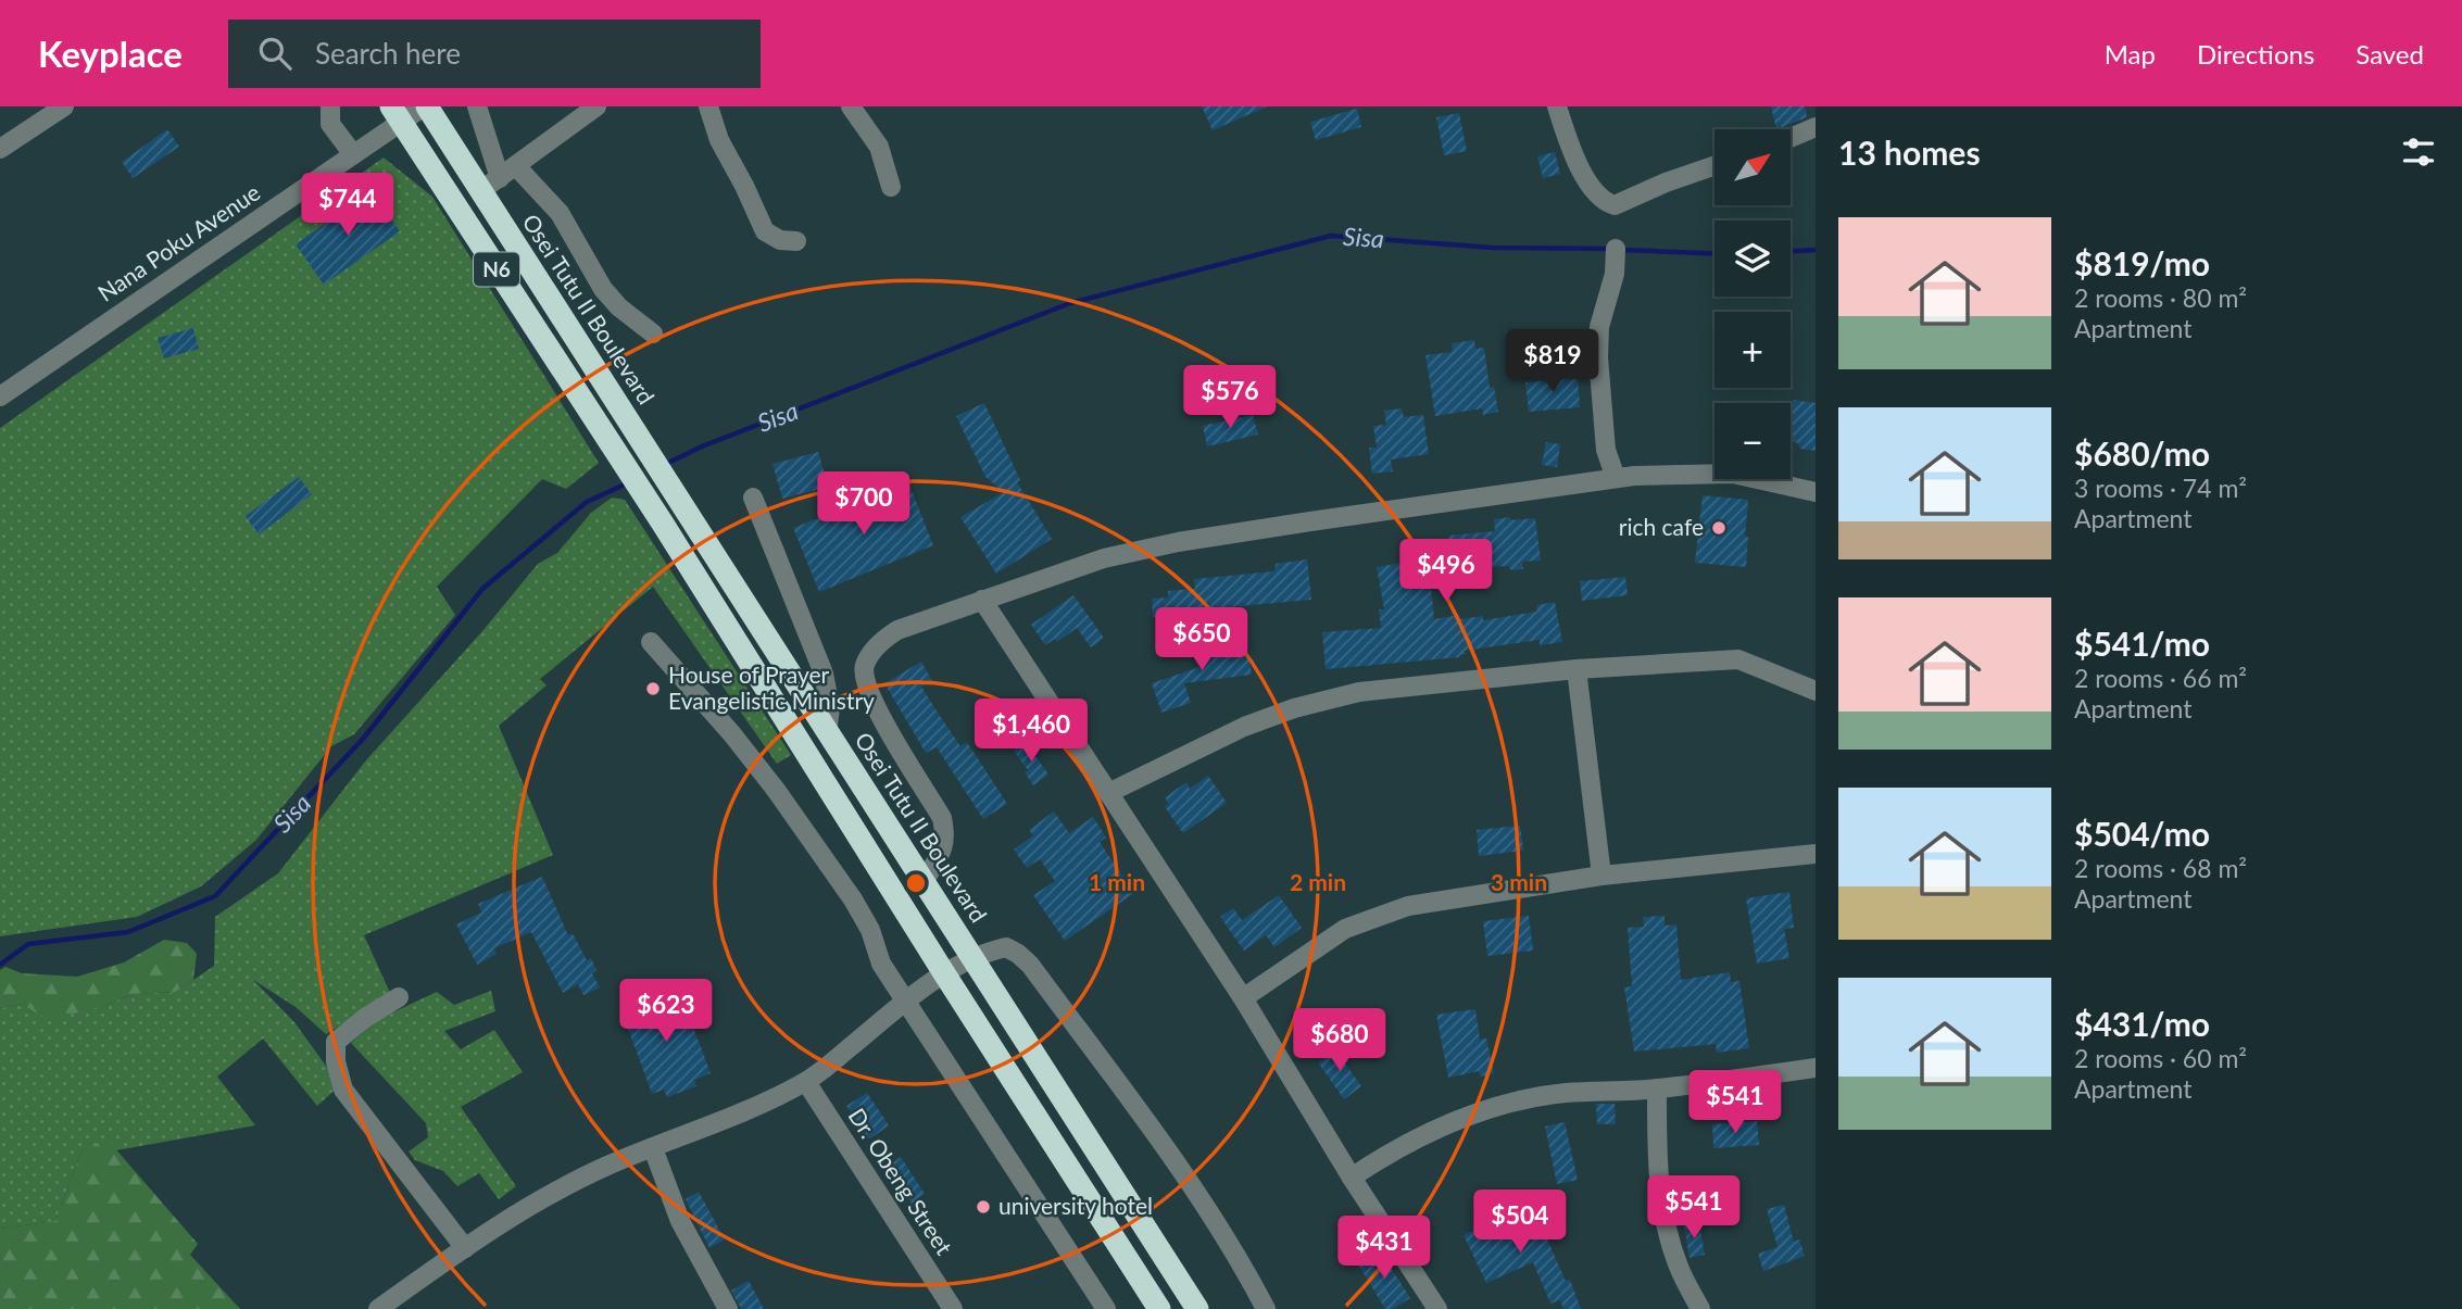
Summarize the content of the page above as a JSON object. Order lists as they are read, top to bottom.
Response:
{
  "streets": {
    "highway": ["N6", "Osei Tutu II Boulevard"],
    "street": ["Nana Poku Avenue", "Dr. Obeng Street"]
  },
  "crossings": [
    ["Nana Poku Avenue", "N6"],
    ["Nana Poku Avenue", "Osei Tutu II Boulevard"]
  ],
  "water": ["Sisa"],
  "places": ["rich cafe", "House of Prayer Evangelistic Ministry", "university hotel"],
  "north": "top right",
  "page": {
    "header": "Keyplace",
    "search": "Search here",
    "nav": ["Map", "Directions", "Saved"],
    "heading": "13 homes",
    "map_buttons": ["+", "−"],
    "price": [
      "$744",
      "$819",
      "$576",
      "$700",
      "$496",
      "$650",
      "$1,460",
      "$623",
      "$680",
      "$541",
      "$541",
      "$504",
      "$431"
    ],
    "list": [
      {
        "name": "$819/mo",
        "note": "2 rooms · 80 m² · Apartment"
      },
      {
        "name": "$680/mo",
        "note": "3 rooms · 74 m² · Apartment"
      },
      {
        "name": "$541/mo",
        "note": "2 rooms · 66 m² · Apartment"
      },
      {
        "name": "$504/mo",
        "note": "2 rooms · 68 m² · Apartment"
      },
      {
        "name": "$431/mo",
        "note": "2 rooms · 60 m² · Apartment"
      }
    ]
  },
  "rings": ["1 min", "2 min", "3 min"]
}
